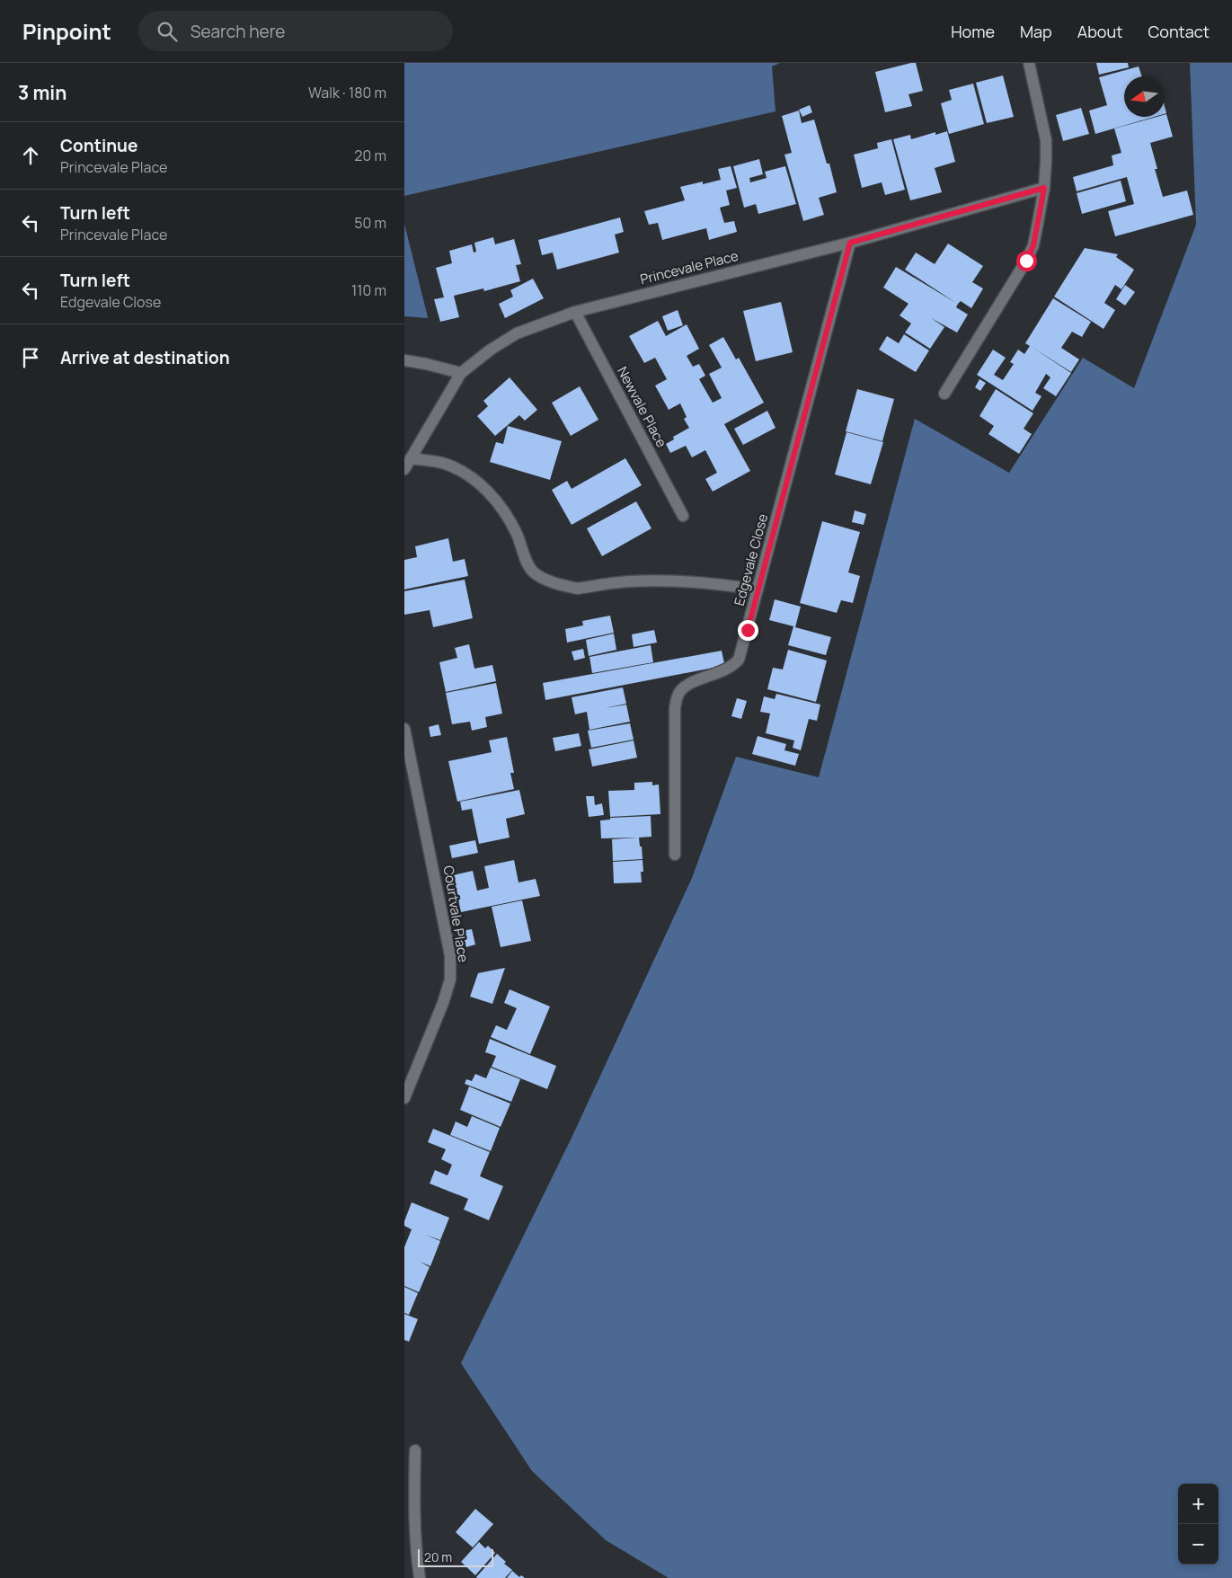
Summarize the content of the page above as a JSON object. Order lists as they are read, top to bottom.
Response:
{
  "streets": {
    "street": [
      "Princevale Place",
      "Newvale Place",
      "Edgevale Close",
      "Courtvale Place"
    ]
  },
  "crossings": [
    ["Princevale Place", "Newvale Place"],
    ["Princevale Place", "Edgevale Close"]
  ],
  "scale_bar": "20 m",
  "north": "left",
  "page": {
    "header": "Pinpoint",
    "search": "Search here",
    "nav": [
      "Home",
      "Map",
      "About",
      "Contact"
    ],
    "heading": ["3 min", "Walk · 180 m"],
    "list": [
      ["Continue", "Princevale Place", "20 m"],
      ["Turn left", "Princevale Place", "50 m"],
      ["Turn left", "Edgevale Close", "110 m"],
      "Arrive at destination"
    ],
    "map_buttons": ["+", "−"],
    "scale": "20 m"
  }
}
